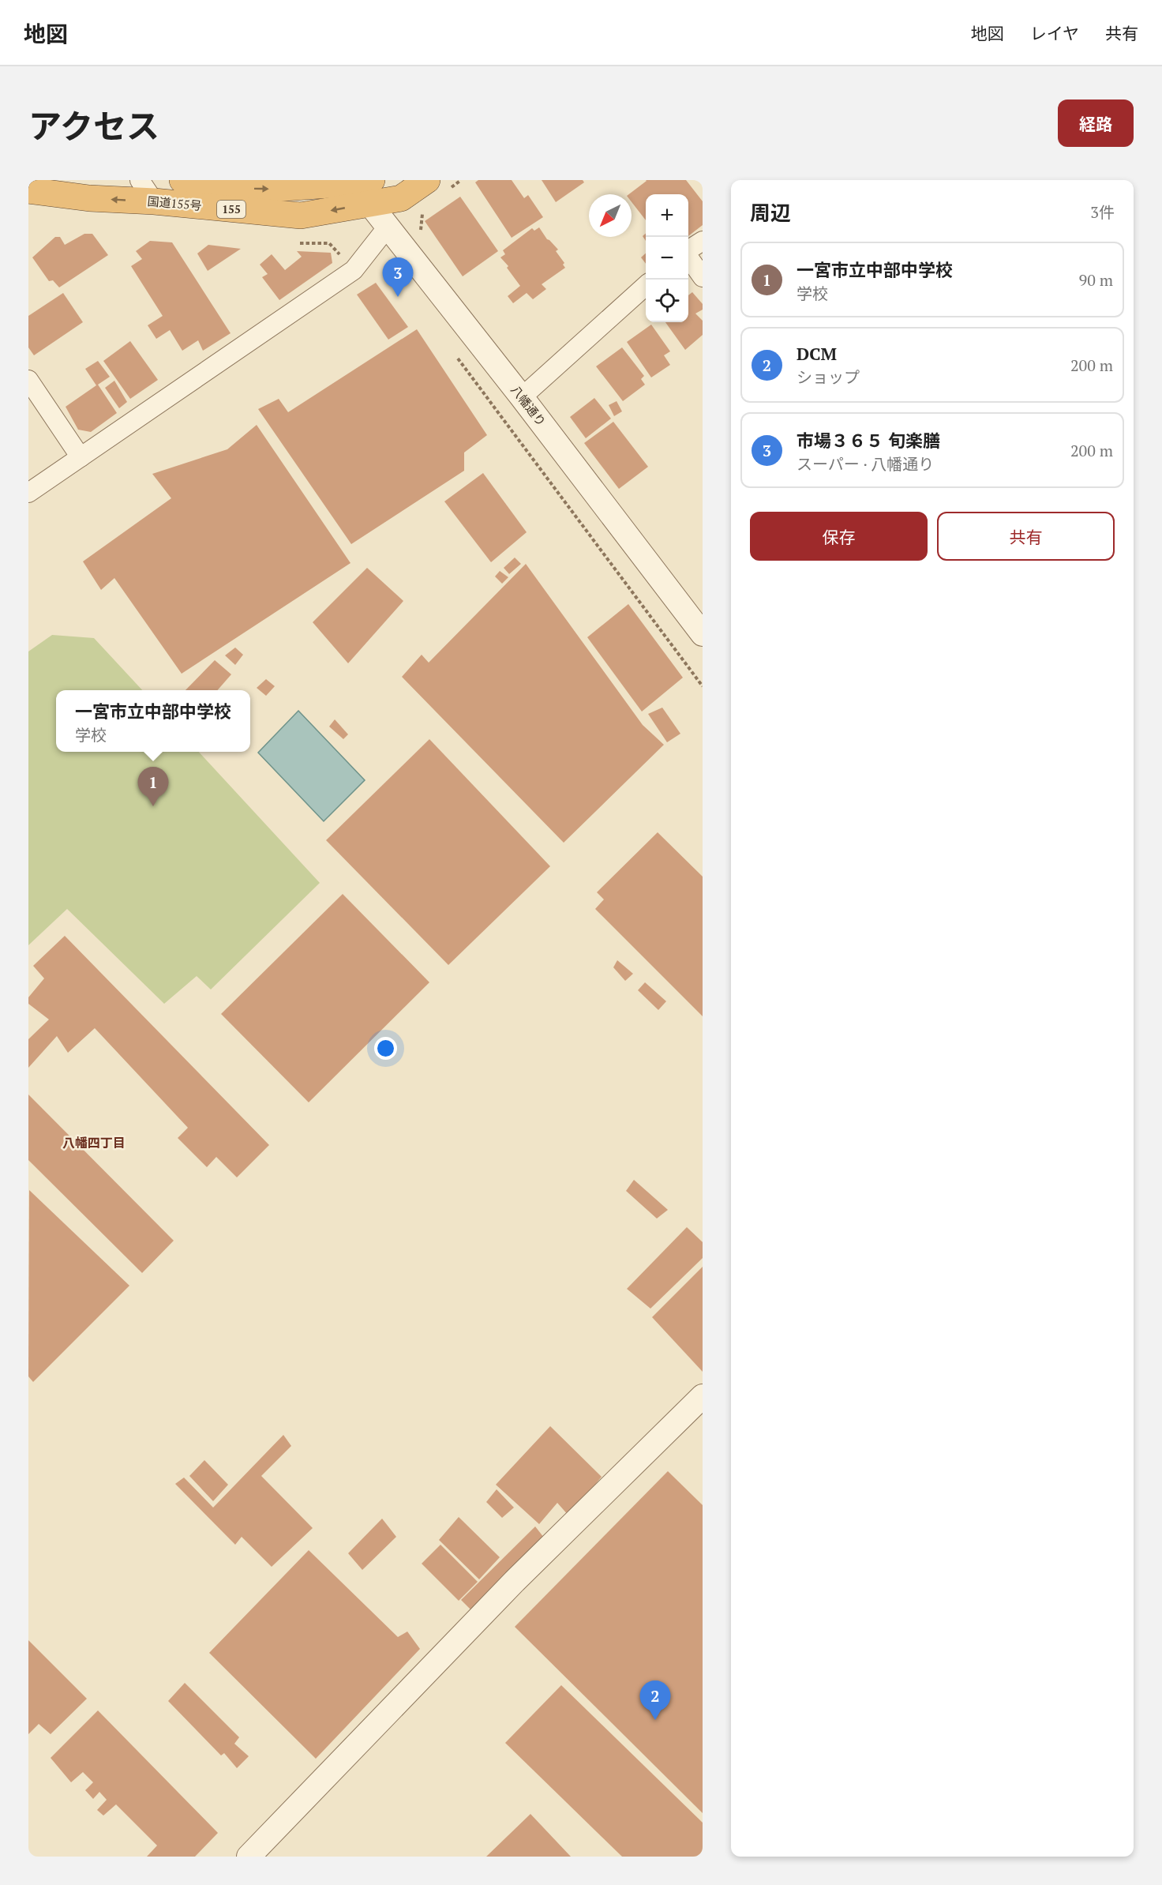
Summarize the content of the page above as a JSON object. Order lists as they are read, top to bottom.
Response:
{
  "streets": {
    "highway": ["国道155号", "155"],
    "street": ["八幡通り"]
  },
  "crossings": [
    ["国道155号", "八幡通り"]
  ],
  "districts": ["八幡四丁目"],
  "north": "bottom left",
  "page": {
    "header": "地図",
    "nav": ["地図", "レイヤ", "共有"],
    "title": "アクセス",
    "buttons": [
      "経路",
      ["保存", "共有"]
    ],
    "heading": ["周辺", "3件"],
    "map_buttons": ["+", "−"],
    "list": [
      {
        "mark": "1",
        "name": "一宮市立中部中学校",
        "note": "学校",
        "value": "90 m"
      },
      {
        "mark": "2",
        "name": "DCM",
        "note": "ショップ",
        "value": "200 m"
      },
      {
        "mark": "3",
        "name": "市場３６５ 旬楽膳",
        "note": "スーパー · 八幡通り",
        "value": "200 m"
      }
    ],
    "pins": ["3", "1", "2"],
    "popup": ["一宮市立中部中学校", "学校"]
  }
}
